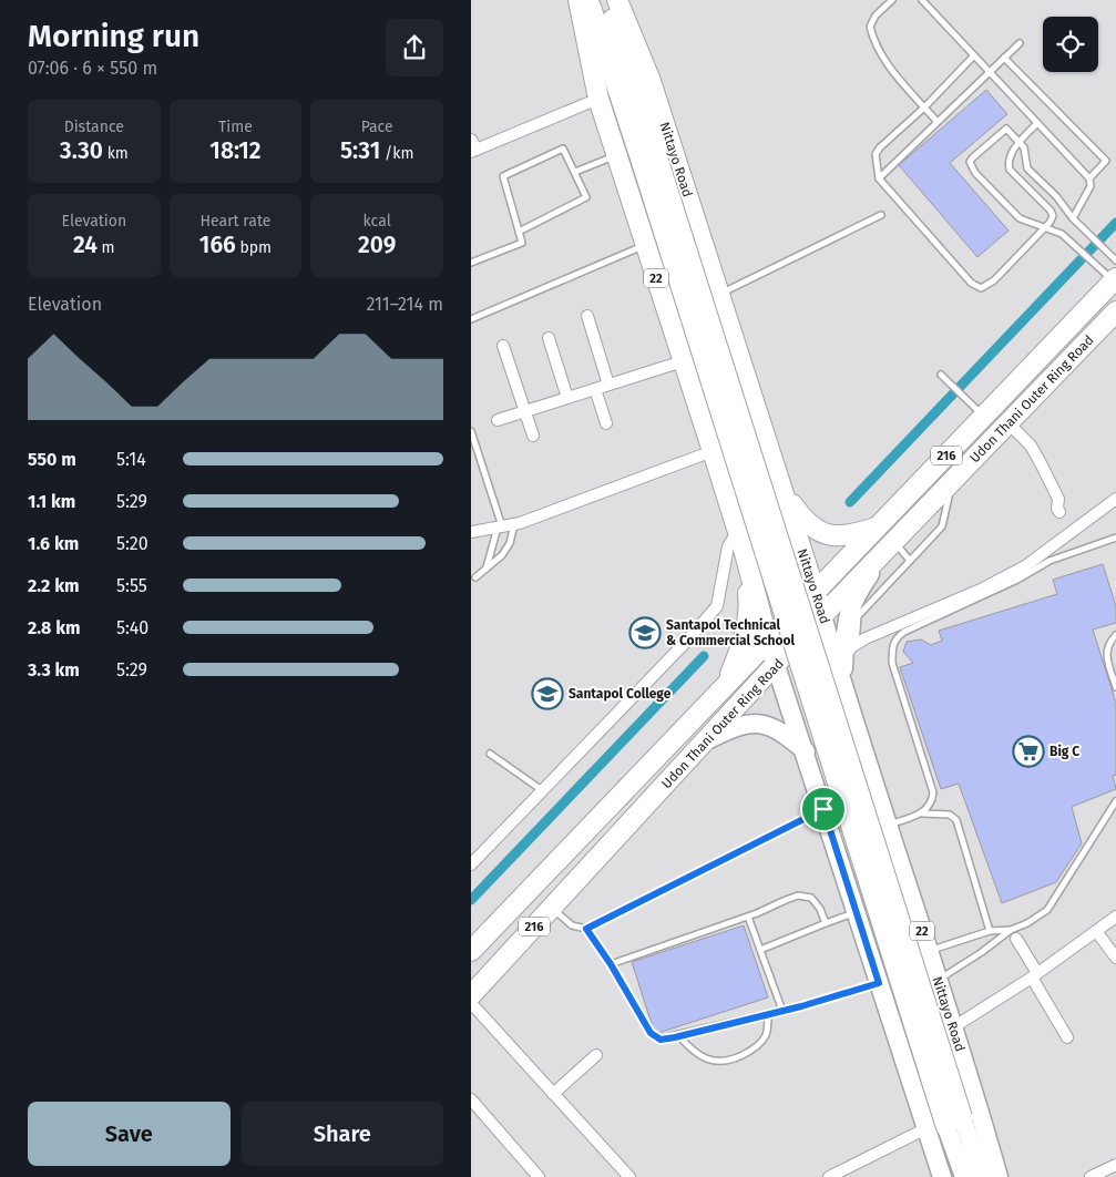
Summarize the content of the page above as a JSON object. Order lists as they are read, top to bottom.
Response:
{
  "streets": {
    "highway": [
      "Nittayo Road",
      "22",
      "Udon Thani Outer Ring Road",
      "216"
    ]
  },
  "crossings": [
    ["Nittayo Road", "Udon Thani Outer Ring Road"],
    ["22", "Udon Thani Outer Ring Road"]
  ],
  "places": {
    "school or university": ["Santapol Technical & Commercial School", "Santapol College"],
    "supermarket": ["Big C"]
  },
  "page": {
    "heading": ["Morning run", "07:06 · 6 × 550 m"],
    "stats": [
      ["Distance", "3.30 km"],
      ["Time", "18:12"],
      ["Pace", "5:31 /km"],
      ["Elevation", "24 m"],
      ["Heart rate", "166 bpm"],
      ["kcal", "209"]
    ],
    "chart": ["Elevation", "211–214 m"],
    "list": [
      {
        "name": "550 m",
        "note": "5:14"
      },
      {
        "name": "1.1 km",
        "note": "5:29"
      },
      {
        "name": "1.6 km",
        "note": "5:20"
      },
      {
        "name": "2.2 km",
        "note": "5:55"
      },
      {
        "name": "2.8 km",
        "note": "5:40"
      },
      {
        "name": "3.3 km",
        "note": "5:29"
      }
    ],
    "buttons": ["Save", "Share"]
  }
}
